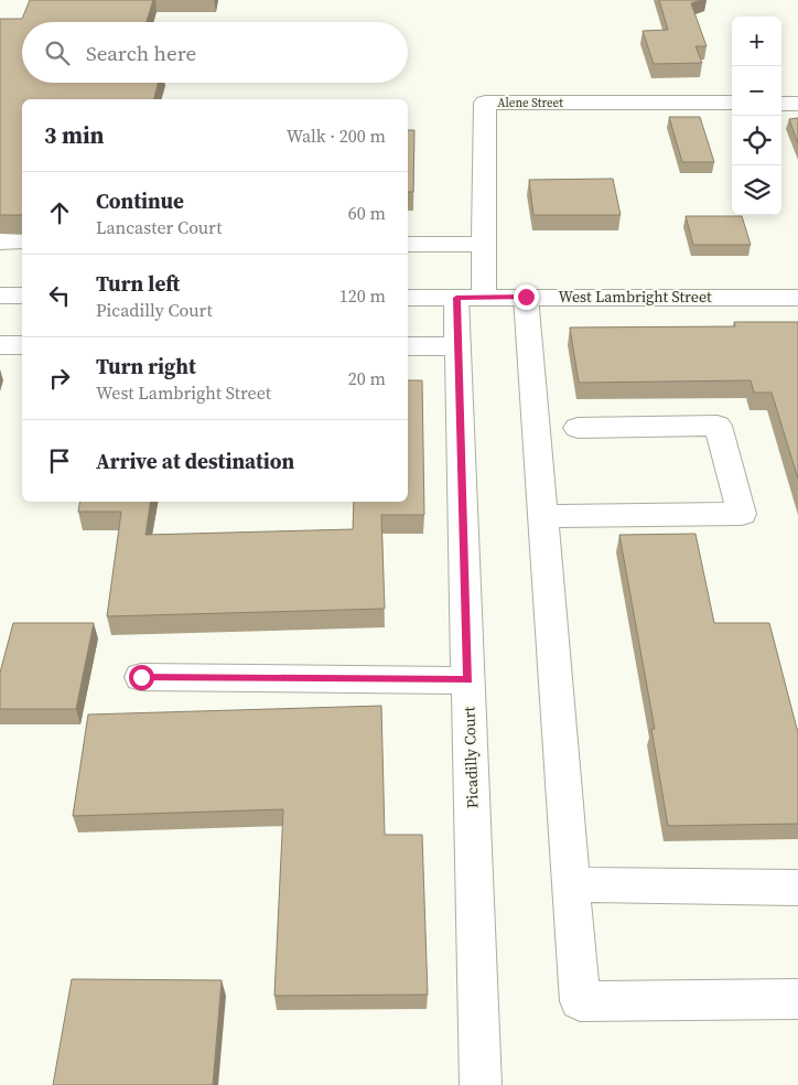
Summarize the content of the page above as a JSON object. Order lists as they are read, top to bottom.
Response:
{
  "streets": {
    "street": ["Alene Street", "West Lambright Street", "Picadilly Court"]
  },
  "crossings": [
    ["Alene Street", "West Lambright Street"],
    ["West Lambright Street", "Picadilly Court"]
  ],
  "page": {
    "map_buttons": ["+", "−"],
    "search": "Search here",
    "heading": ["3 min", "Walk · 200 m"],
    "list": [
      ["Continue", "Lancaster Court", "60 m"],
      ["Turn left", "Picadilly Court", "120 m"],
      ["Turn right", "West Lambright Street", "20 m"],
      "Arrive at destination"
    ]
  }
}
